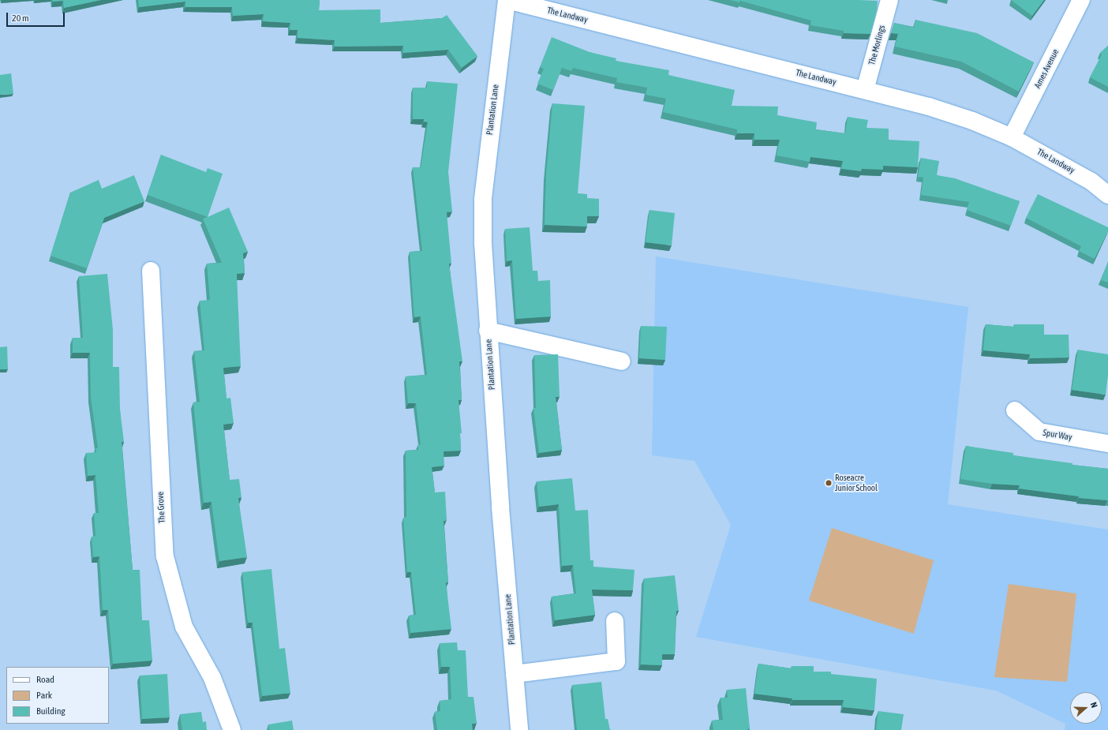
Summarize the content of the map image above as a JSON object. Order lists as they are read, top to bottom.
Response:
{
  "streets": {
    "street": [
      "The Landway",
      "The Morlings",
      "Ames Avenue",
      "Plantation Lane",
      "Spur Way",
      "The Grove"
    ]
  },
  "crossings": [
    ["The Landway", "The Morlings"],
    ["The Landway", "Ames Avenue"],
    ["The Landway", "Plantation Lane"]
  ],
  "places": ["Roseacre Junior School"],
  "legend": ["Road", "Park", "Building"],
  "scale_bar": "20 m",
  "north": "right"
}
